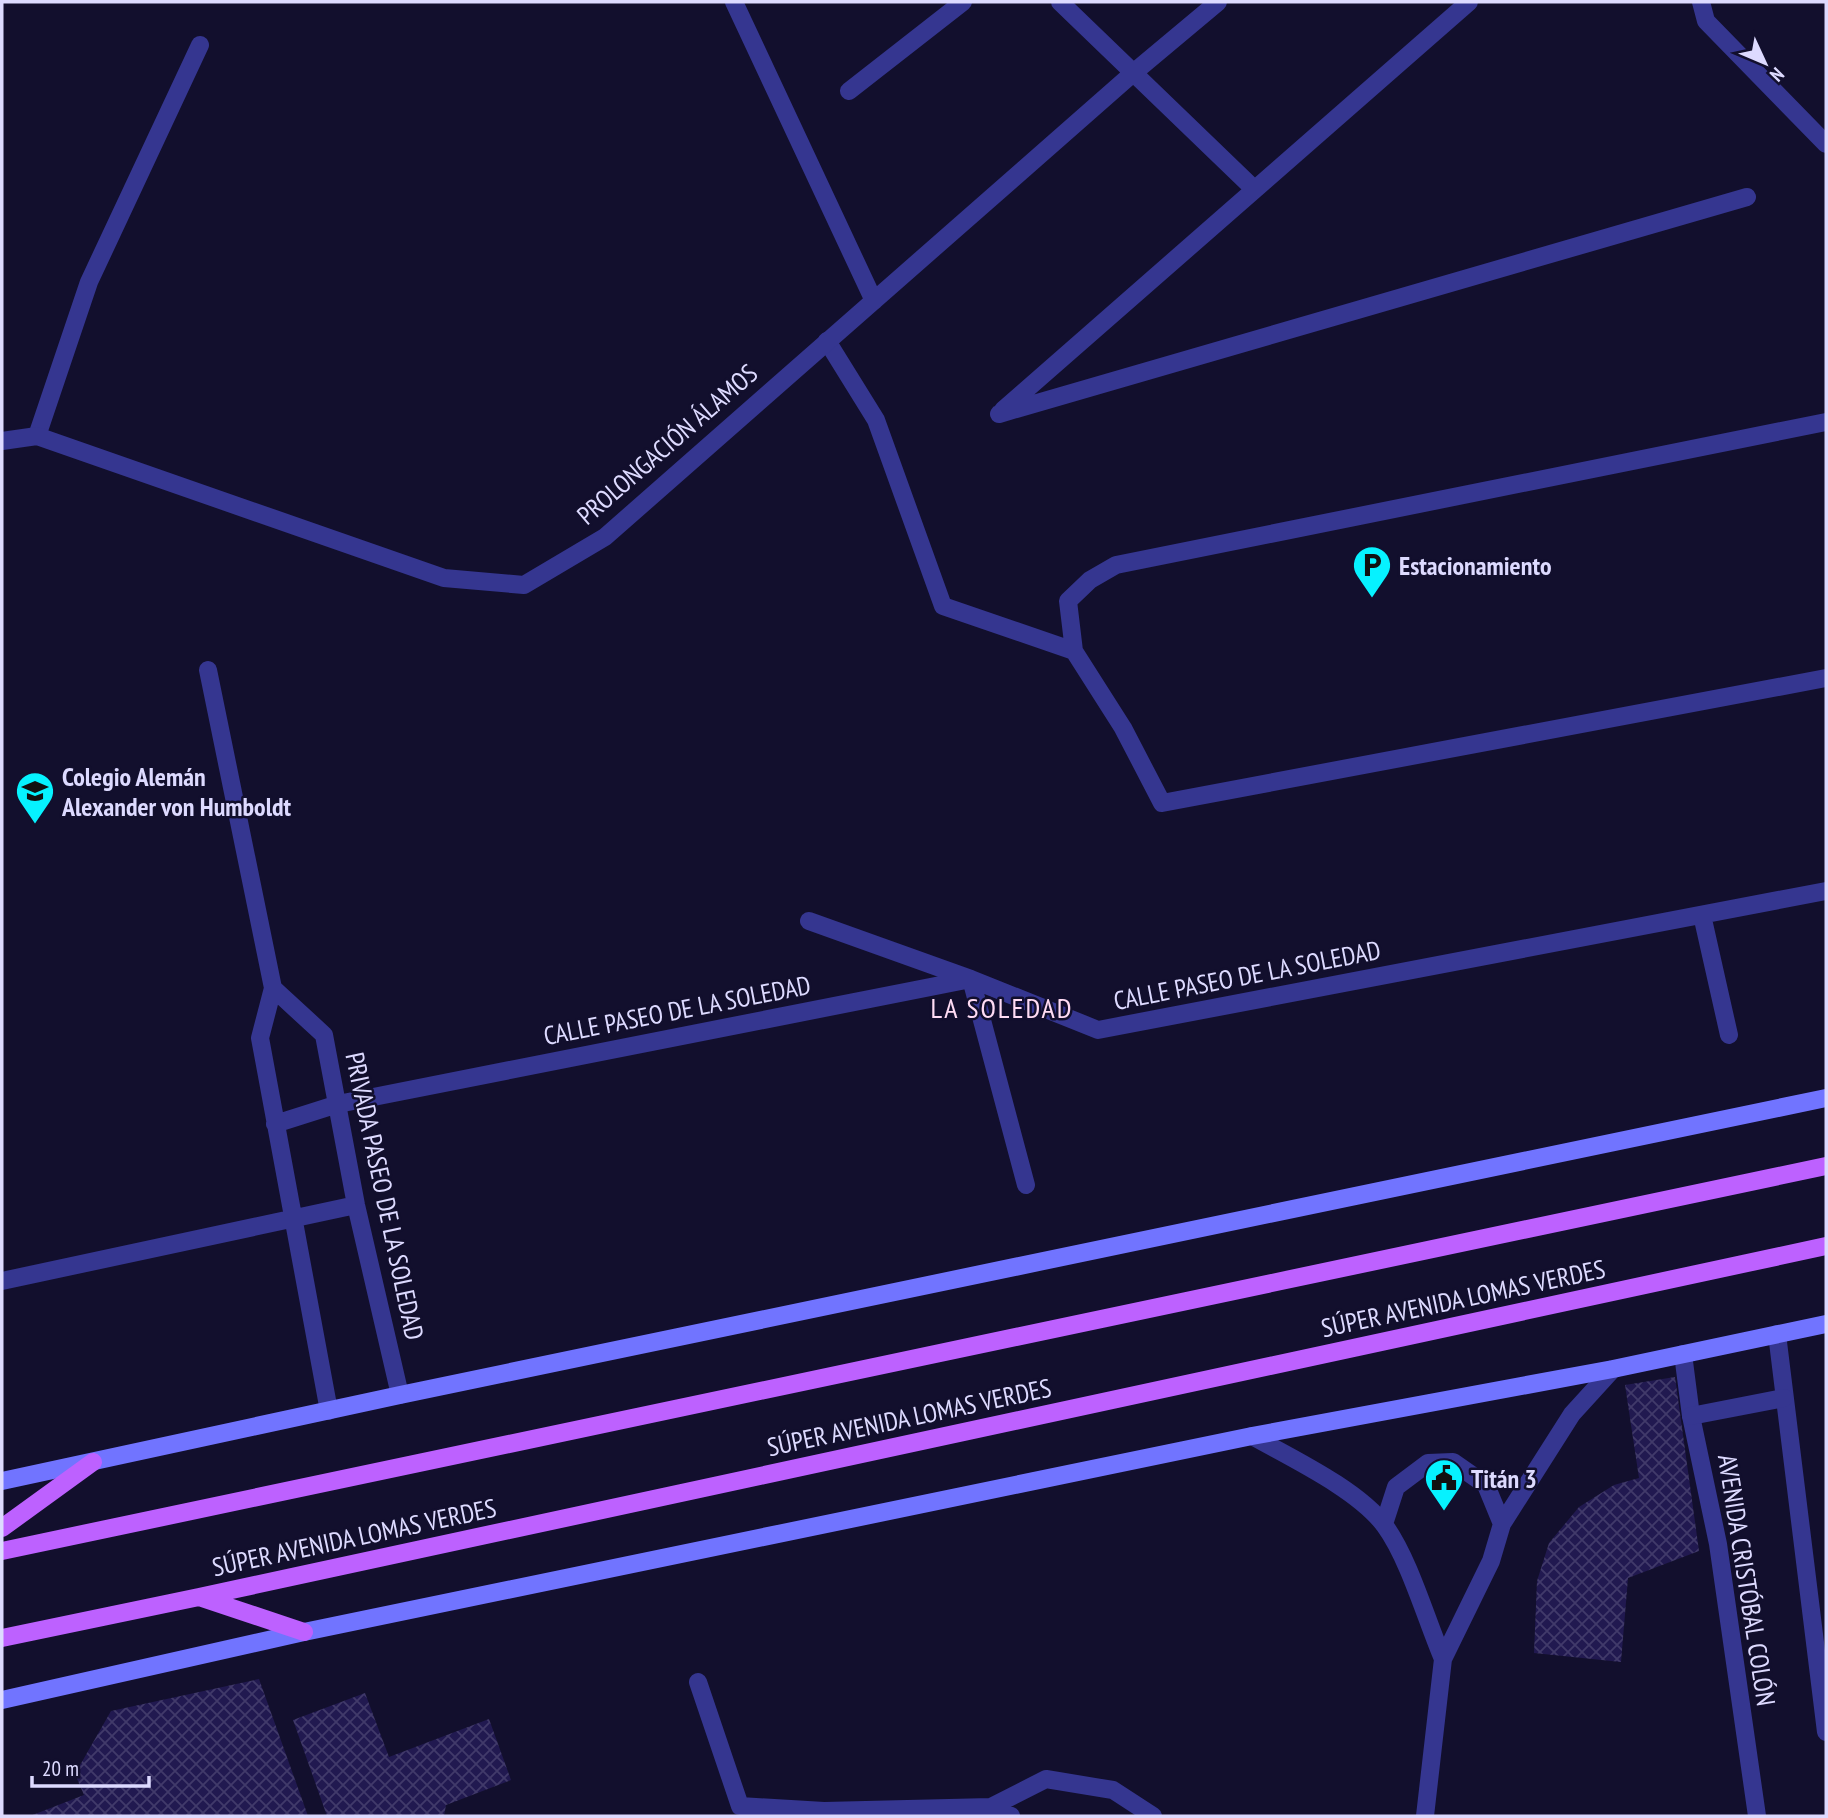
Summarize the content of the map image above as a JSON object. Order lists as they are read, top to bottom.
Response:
{
  "streets": {
    "main road": ["SÚPER AVENIDA LOMAS VERDES"],
    "street": [
      "PROLONGACIÓN ÁLAMOS",
      "CALLE PASEO DE LA SOLEDAD",
      "PRIVADA PASEO DE LA SOLEDAD",
      "AVENIDA CRISTÓBAL COLÓN"
    ]
  },
  "crossings": [
    ["CALLE PASEO DE LA SOLEDAD", "PRIVADA PASEO DE LA SOLEDAD"]
  ],
  "districts": ["LA SOLEDAD"],
  "places": {
    "parking": ["Estacionamiento"],
    "school or university": ["Colegio Alemán Alexander von Humboldt"],
    "public building": ["Titán 3"]
  },
  "scale_bar": "20 m",
  "north": "bottom right"
}
